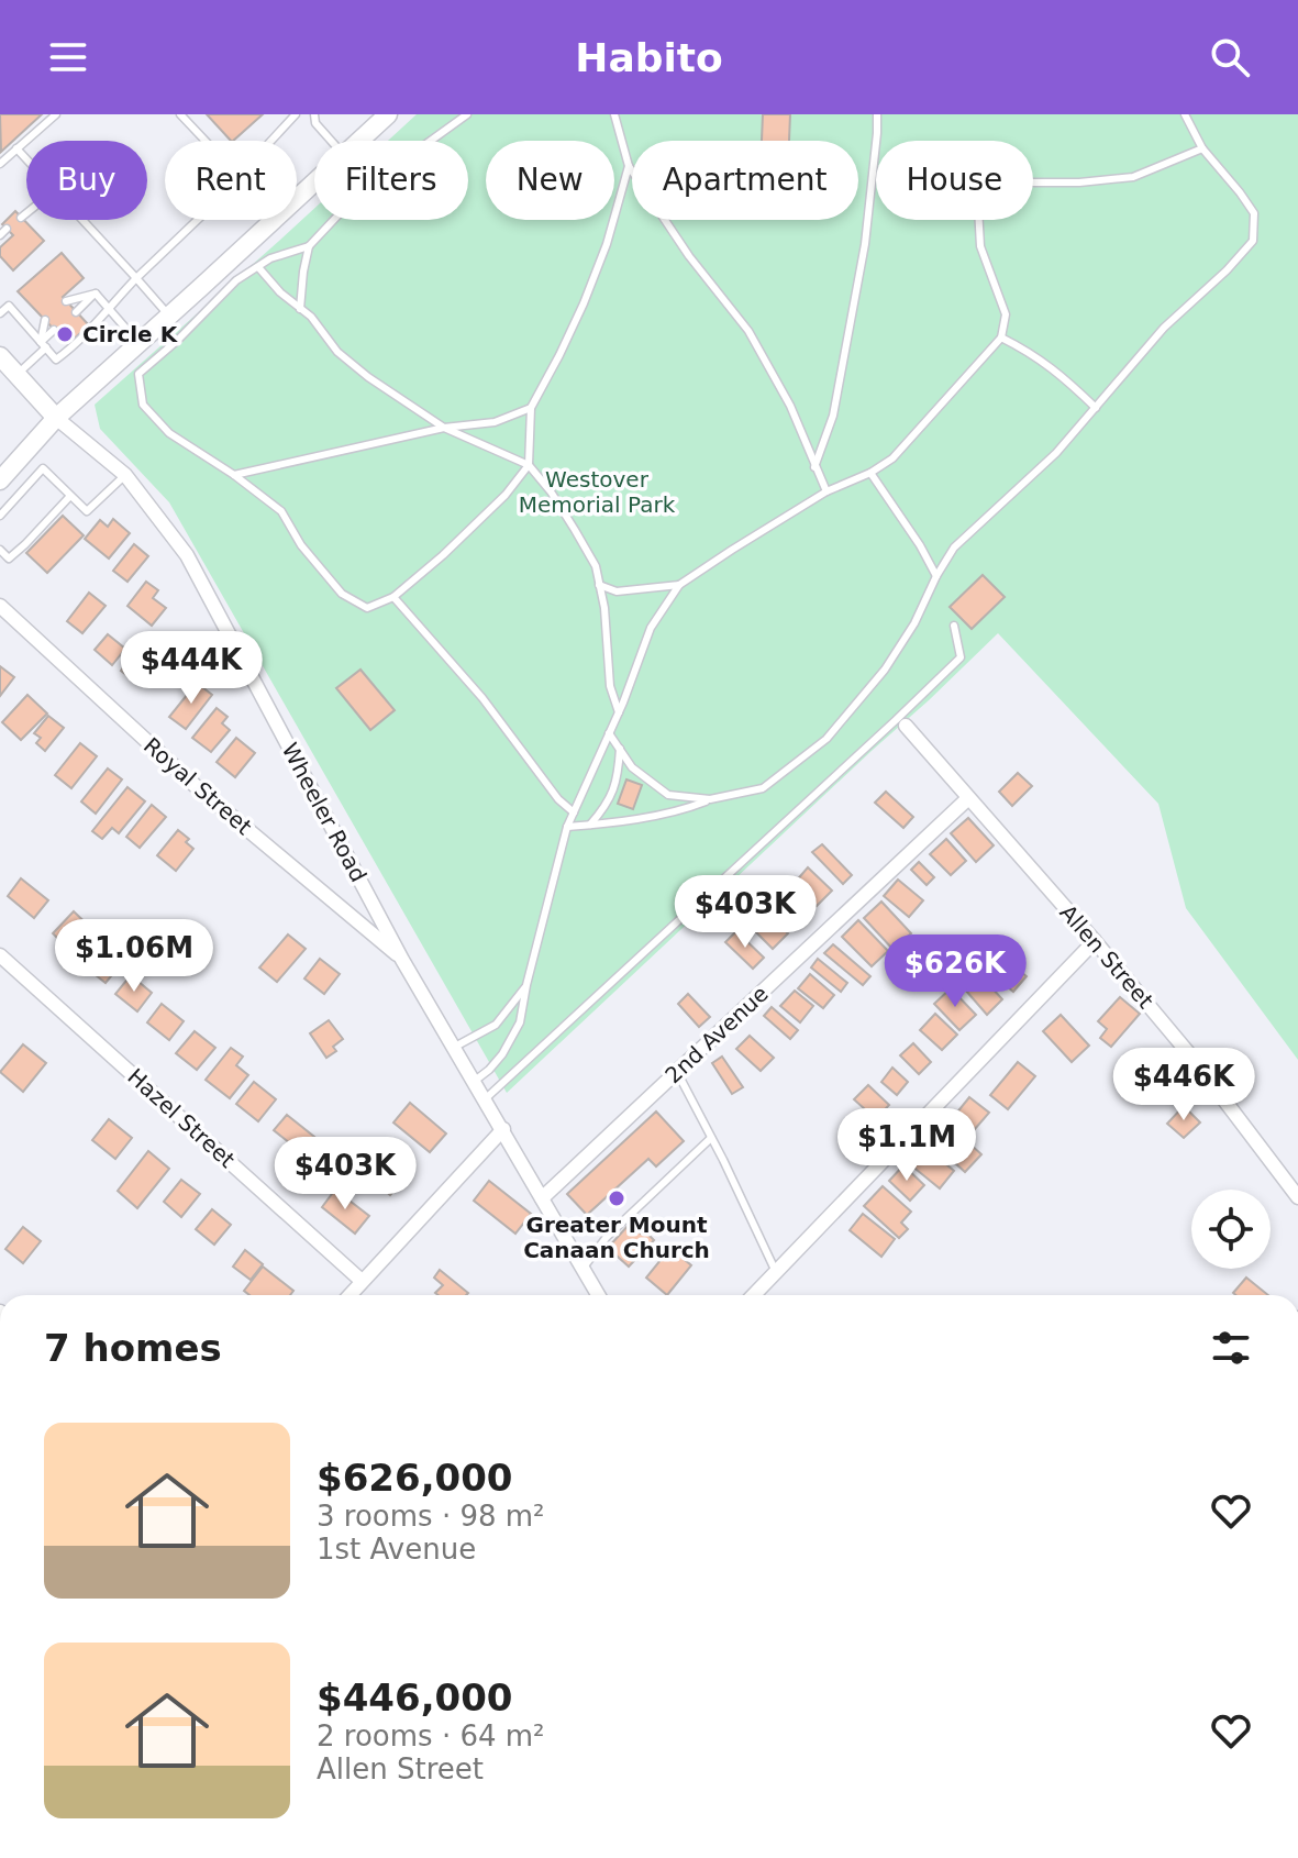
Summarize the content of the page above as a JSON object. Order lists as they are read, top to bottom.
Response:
{
  "streets": {
    "main road": ["Wheeler Road"],
    "street": [
      "Royal Street",
      "Allen Street",
      "2nd Avenue",
      "Hazel Street"
    ]
  },
  "crossings": [
    ["Royal Street", "Wheeler Road"],
    ["Wheeler Road", "2nd Avenue"],
    ["Allen Street", "2nd Avenue"]
  ],
  "parks": ["Westover Memorial Park"],
  "places": ["Circle K", "Greater Mount Canaan Church"],
  "page": {
    "header": "Habito",
    "chip": [
      "Buy",
      "Rent",
      "Filters",
      "New",
      "Apartment",
      "House"
    ],
    "price": [
      "$444K",
      "$403K",
      "$1.06M",
      "$626K",
      "$446K",
      "$1.1M",
      "$403K"
    ],
    "heading": "7 homes",
    "list": [
      {
        "name": "$626,000",
        "note": "3 rooms · 98 m² · 1st Avenue"
      },
      {
        "name": "$446,000",
        "note": "2 rooms · 64 m² · Allen Street"
      }
    ]
  }
}
